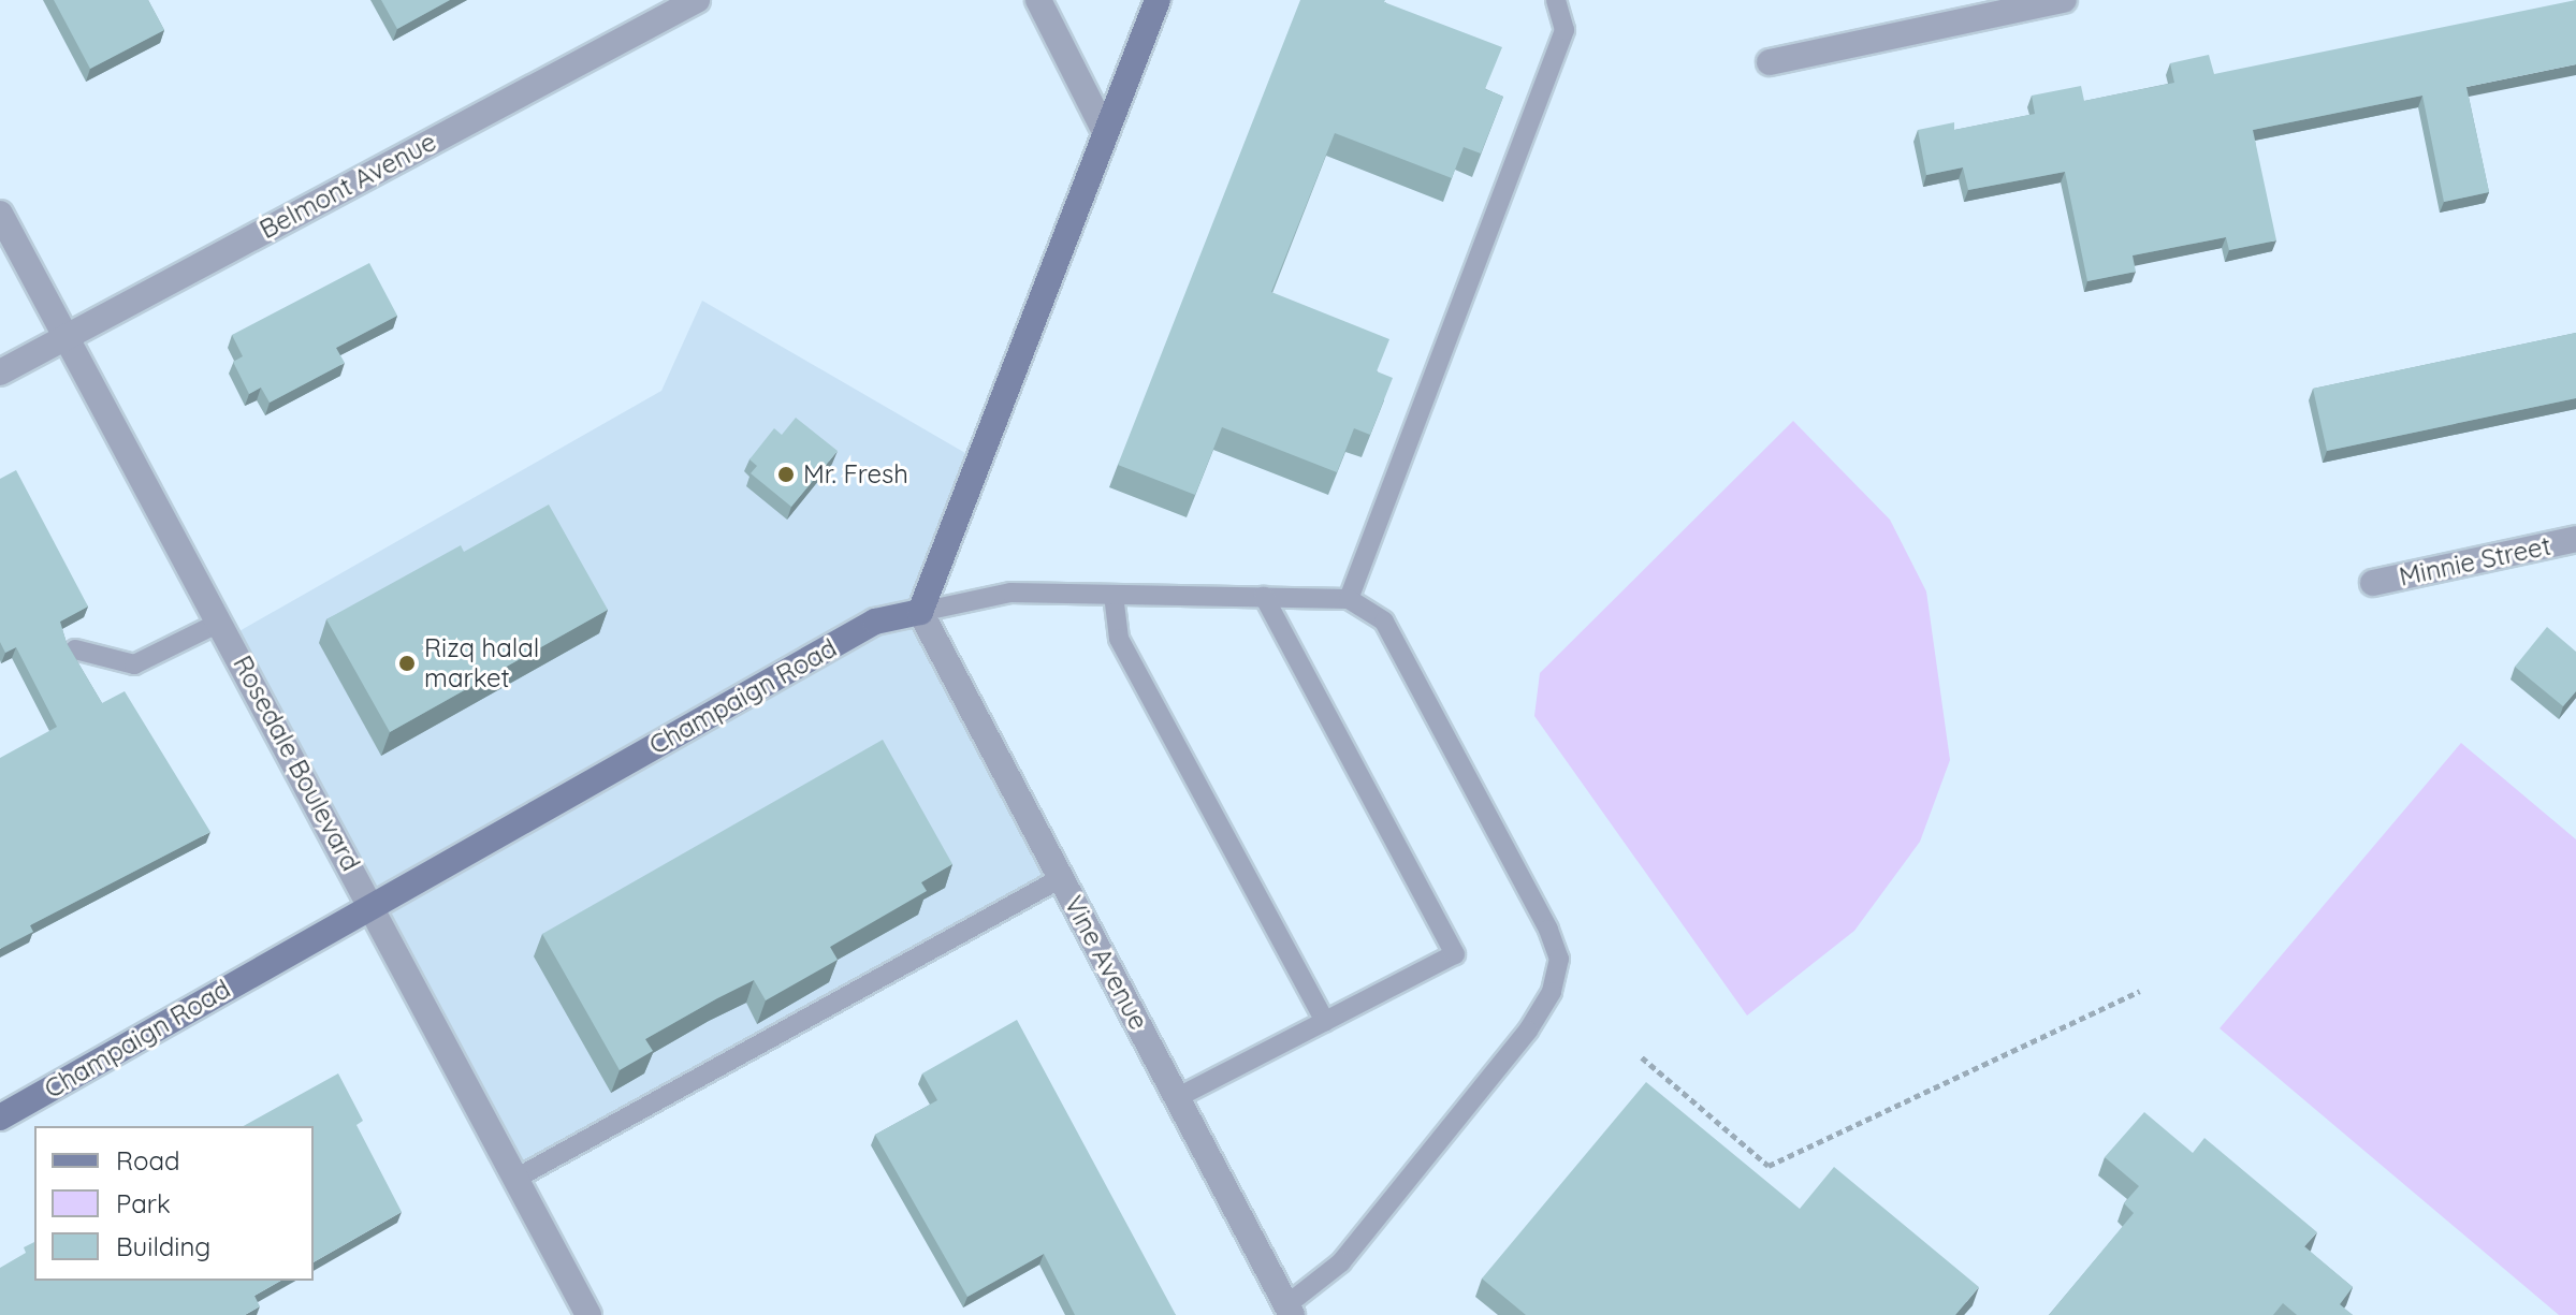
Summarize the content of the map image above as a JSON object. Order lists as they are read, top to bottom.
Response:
{
  "streets": {
    "street": [
      "Belmont Avenue",
      "Minnie Street",
      "Champaign Road",
      "Rosedale Boulevard",
      "Vine Avenue"
    ]
  },
  "crossings": [
    ["Belmont Avenue", "Rosedale Boulevard"],
    ["Champaign Road", "Rosedale Boulevard"],
    ["Champaign Road", "Vine Avenue"]
  ],
  "places": ["Mr. Fresh", "Rizq halal market"],
  "legend": ["Road", "Park", "Building"]
}
